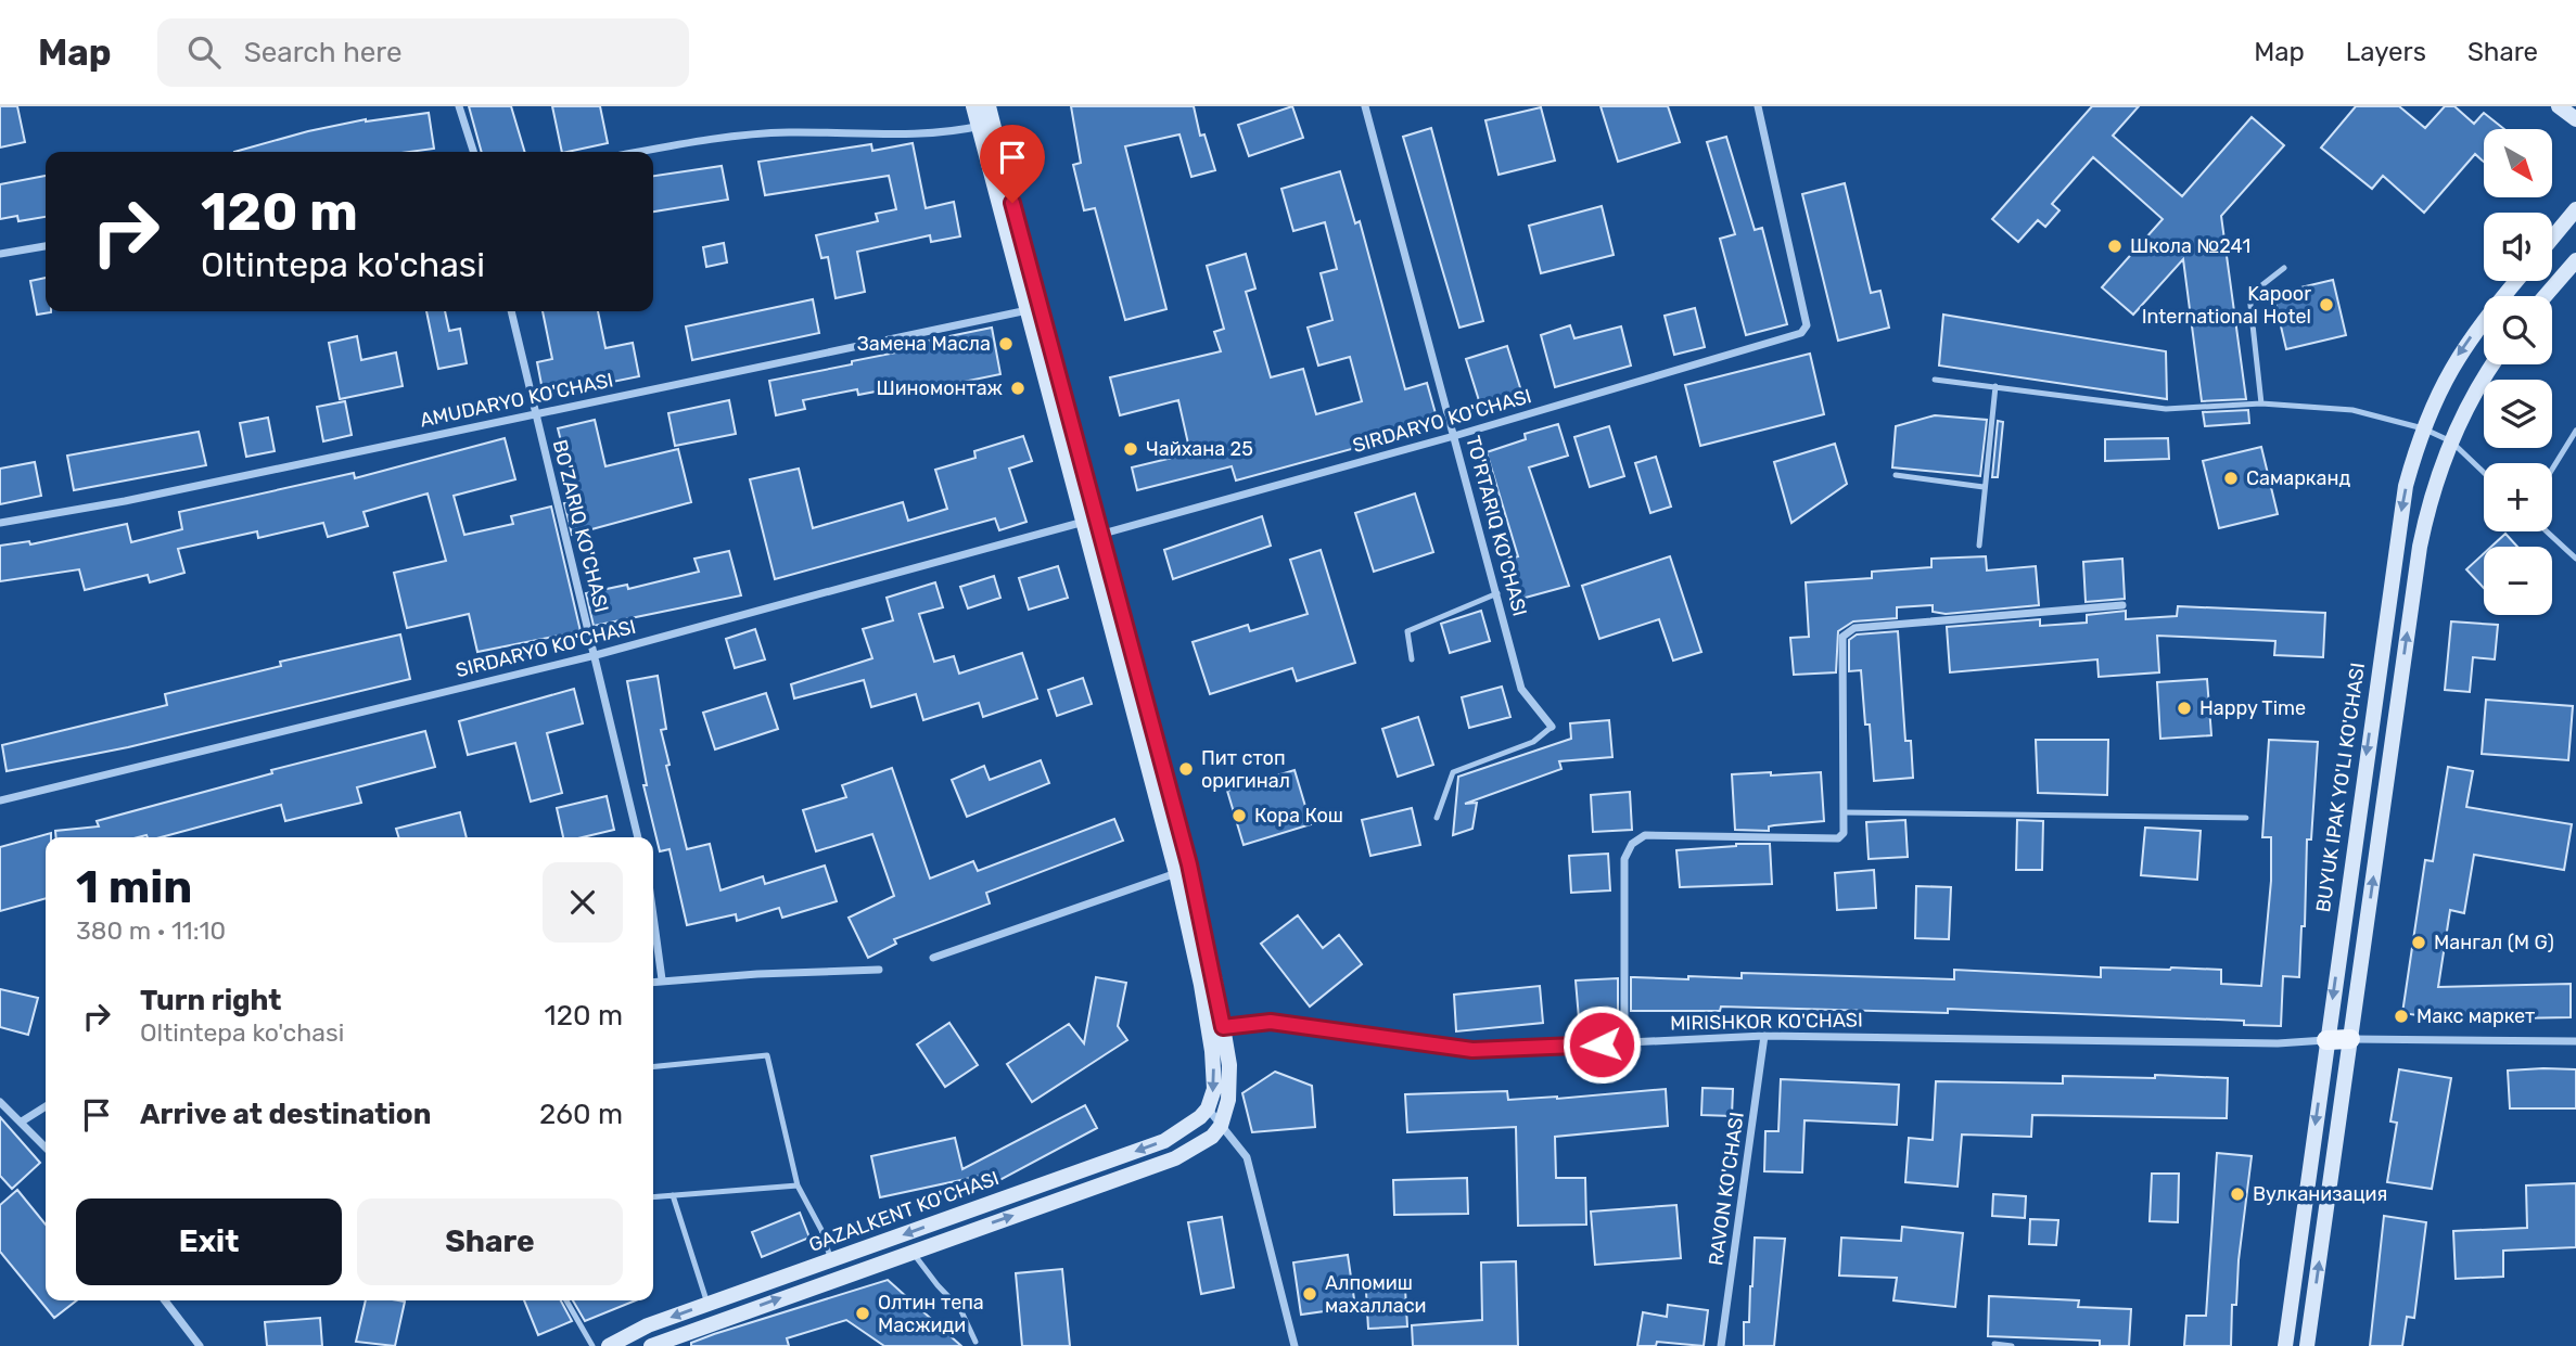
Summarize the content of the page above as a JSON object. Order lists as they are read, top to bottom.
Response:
{
  "streets": {
    "main road": ["BUYUK IPAK YO'LI KO'CHASI", "GAZALKENT KO'CHASI"],
    "street": [
      "AMUDARYO KO'CHASI",
      "SIRDARYO KO'CHASI",
      "BO'ZARIQ KO'CHASI",
      "TO'RTARIQ KO'CHASI",
      "MIRISHKOR KO'CHASI",
      "RAVON KO'CHASI"
    ]
  },
  "crossings": [
    ["AMUDARYO KO'CHASI", "BO'ZARIQ KO'CHASI"],
    ["SIRDARYO KO'CHASI", "BO'ZARIQ KO'CHASI"],
    ["SIRDARYO KO'CHASI", "TO'RTARIQ KO'CHASI"],
    ["BUYUK IPAK YO'LI KO'CHASI", "MIRISHKOR KO'CHASI"],
    ["MIRISHKOR KO'CHASI", "RAVON KO'CHASI"]
  ],
  "places": [
    "Школа №241",
    "Kapoor International Hotel",
    "Замена Маслa",
    "Шиномонтаж",
    "Чайхана 25",
    "Самарканд",
    "Happy Time",
    "Пит стоп оригинал",
    "Кора Кош",
    "Мангал (M G)",
    "Макс маркет",
    "Вулканизация",
    "Алпомиш махалласи",
    "Олтин тепа Масжиди"
  ],
  "north": "bottom right",
  "page": {
    "header": "Map",
    "search": "Search here",
    "nav": ["Map", "Layers", "Share"],
    "map_buttons": ["+", "−"],
    "turn": ["120 m", "Oltintepa ko'chasi"],
    "heading": ["1 min", "380 m · 11:10"],
    "list": [
      {
        "name": "Turn right",
        "note": "Oltintepa ko'chasi",
        "value": "120 m"
      },
      {
        "name": "Arrive at destination",
        "value": "260 m"
      }
    ],
    "buttons": ["Exit", "Share"]
  }
}
